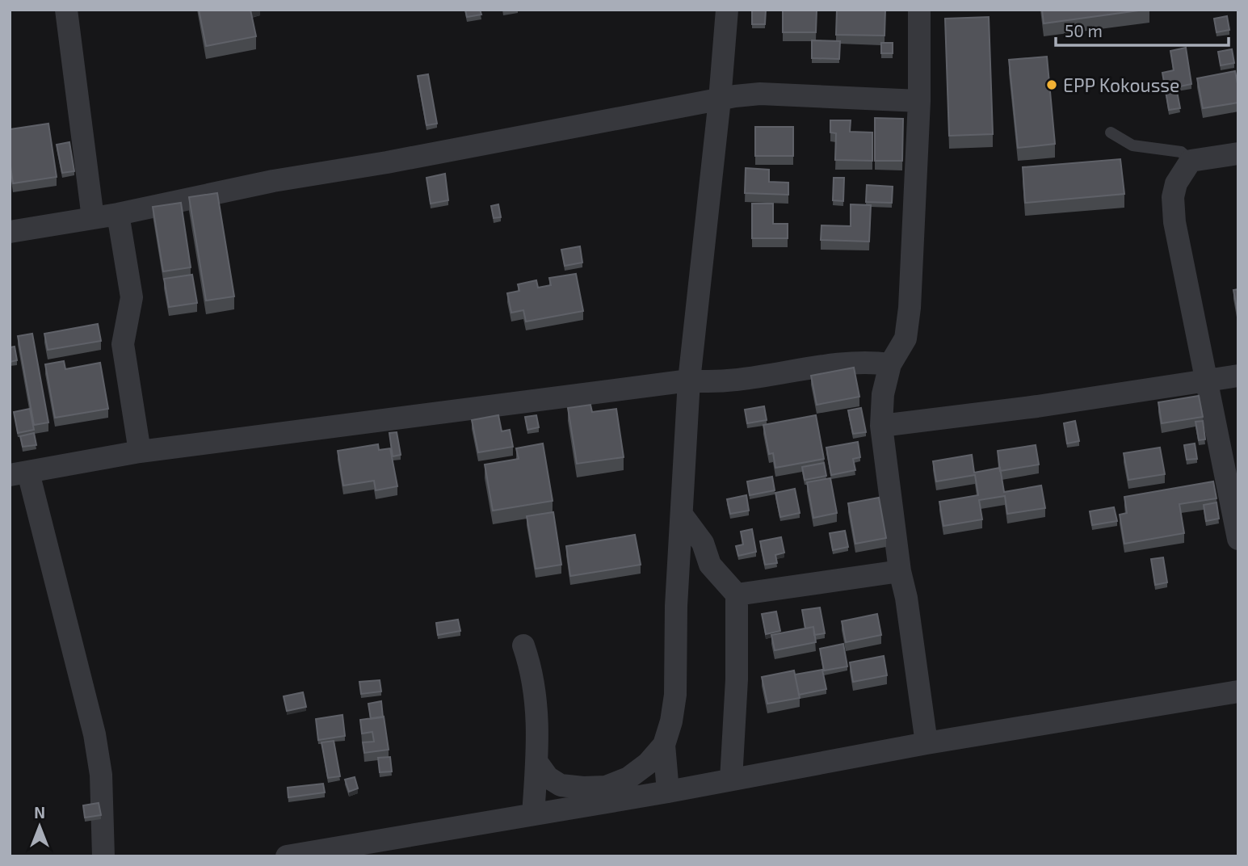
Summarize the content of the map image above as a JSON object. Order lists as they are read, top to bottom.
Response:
{
  "places": ["EPP Kokousse"],
  "scale_bar": "50 m",
  "north": "top"
}
